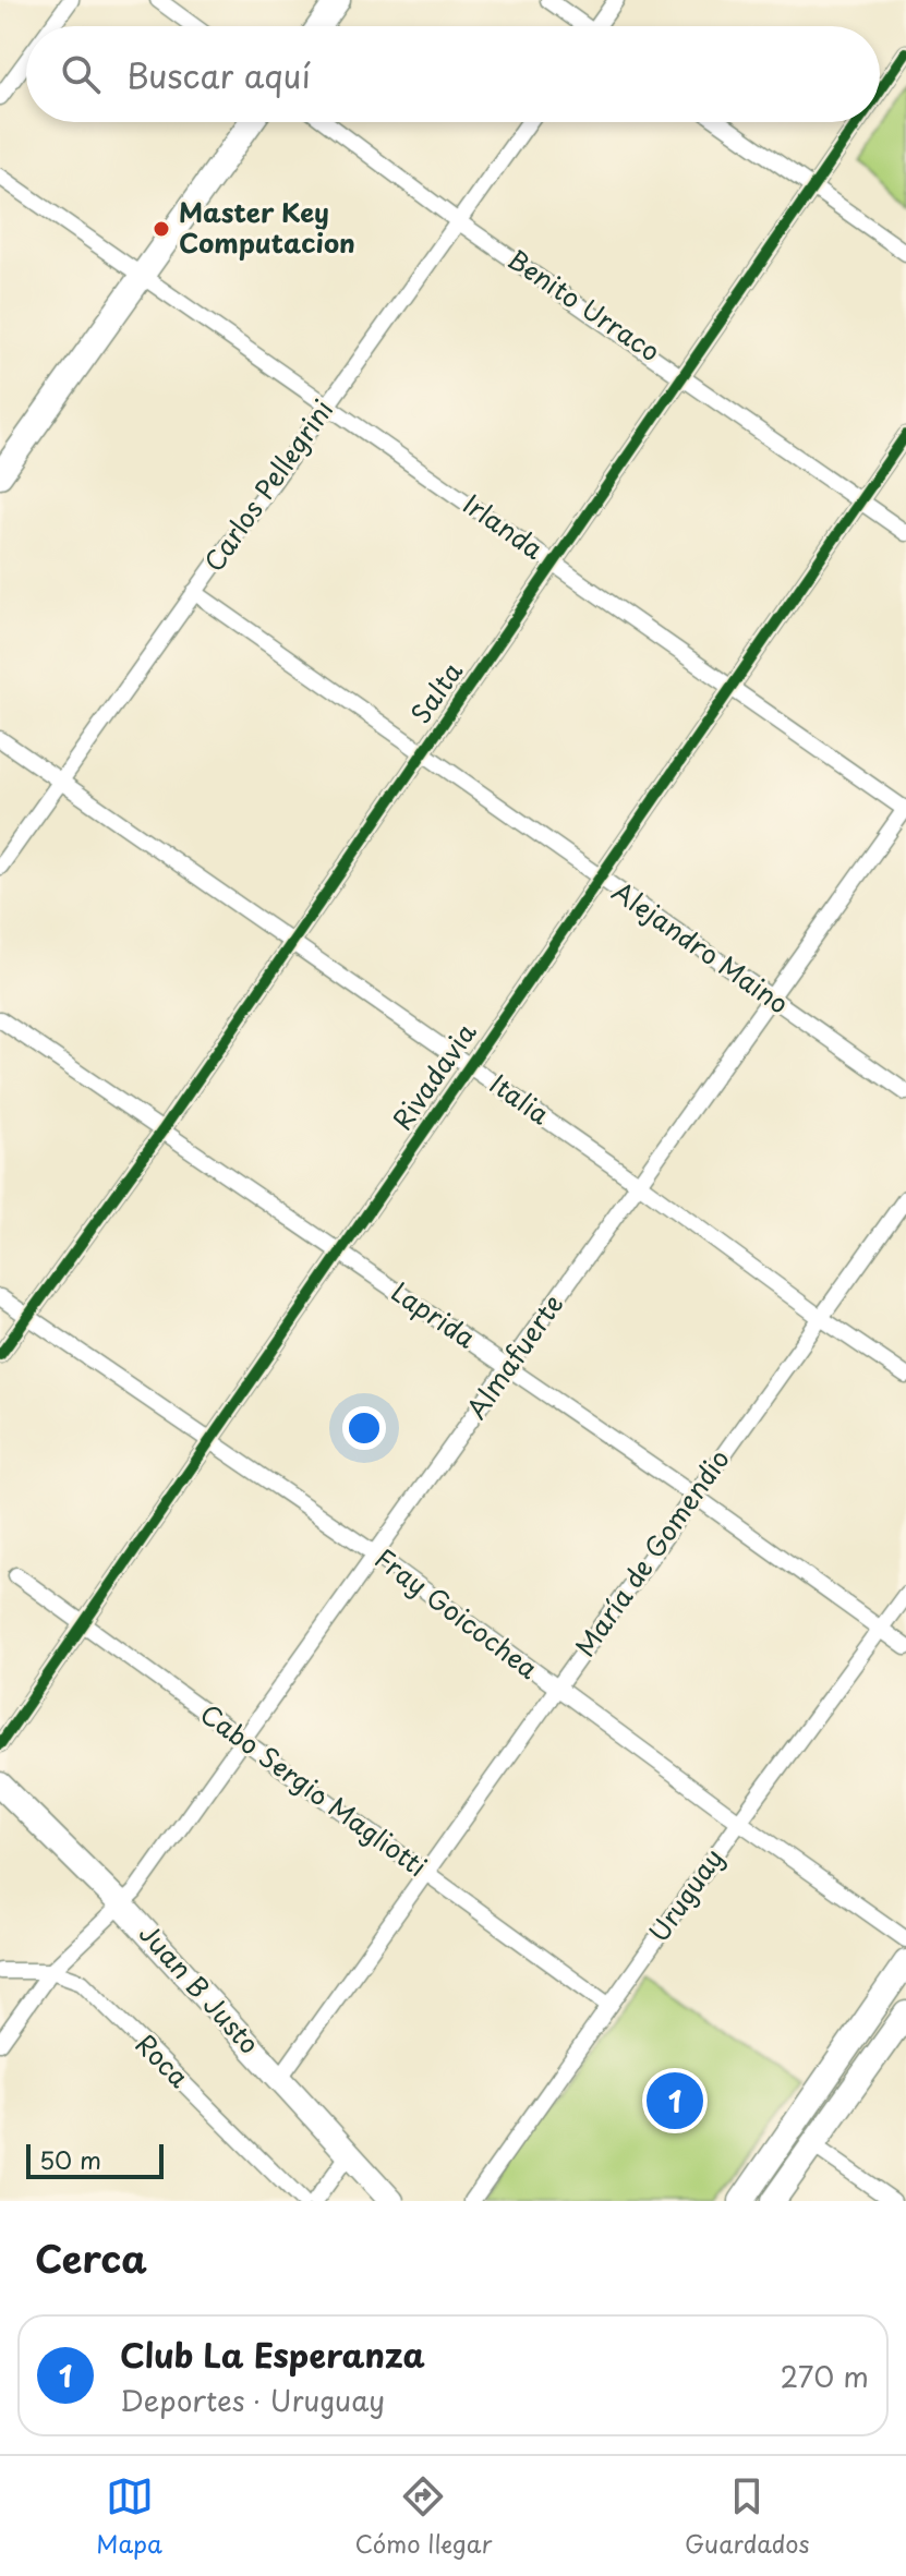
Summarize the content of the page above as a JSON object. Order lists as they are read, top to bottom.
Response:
{
  "streets": {
    "main road": ["Juan B Justo"],
    "street": [
      "Benito Urraco",
      "Carlos Pellegrini",
      "Irlanda",
      "Salta",
      "Alejandro Maino",
      "Rivadavia",
      "Italia",
      "Laprida",
      "Almafuerte",
      "María de Gomendio",
      "Fray Goicochea",
      "Cabo Sergio Magliotti",
      "Uruguay",
      "Roca"
    ]
  },
  "crossings": [
    ["Benito Urraco", "Carlos Pellegrini"],
    ["Benito Urraco", "Salta"],
    ["Benito Urraco", "Rivadavia"],
    ["Carlos Pellegrini", "Irlanda"],
    ["Carlos Pellegrini", "Alejandro Maino"],
    ["Carlos Pellegrini", "Italia"],
    ["Irlanda", "Salta"],
    ["Irlanda", "Rivadavia"],
    ["Irlanda", "Almafuerte"],
    ["Salta", "Alejandro Maino"],
    ["Salta", "Italia"],
    ["Salta", "Laprida"],
    ["Salta", "Fray Goicochea"],
    ["Alejandro Maino", "Rivadavia"],
    ["Alejandro Maino", "Almafuerte"],
    ["Rivadavia", "Italia"],
    ["Rivadavia", "Laprida"],
    ["Rivadavia", "Fray Goicochea"],
    ["Rivadavia", "Cabo Sergio Magliotti"],
    ["Italia", "Almafuerte"],
    ["Italia", "María de Gomendio"],
    ["Laprida", "Almafuerte"],
    ["Laprida", "María de Gomendio"],
    ["Laprida", "Uruguay"],
    ["Almafuerte", "Fray Goicochea"],
    ["Almafuerte", "Cabo Sergio Magliotti"],
    ["Almafuerte", "Juan B Justo"],
    ["María de Gomendio", "Fray Goicochea"],
    ["María de Gomendio", "Cabo Sergio Magliotti"],
    ["María de Gomendio", "Juan B Justo"],
    ["Fray Goicochea", "Uruguay"],
    ["Cabo Sergio Magliotti", "Uruguay"]
  ],
  "places": ["Master Key Computacion"],
  "scale_bar": "50 m",
  "page": {
    "search": "Buscar aquí",
    "pins": "1",
    "scale": "50 m",
    "heading": "Cerca",
    "list": [
      {
        "mark": "1",
        "name": "Club La Esperanza",
        "note": "Deportes · Uruguay",
        "value": "270 m"
      }
    ],
    "nav": ["Mapa", "Cómo llegar", "Guardados"]
  }
}
